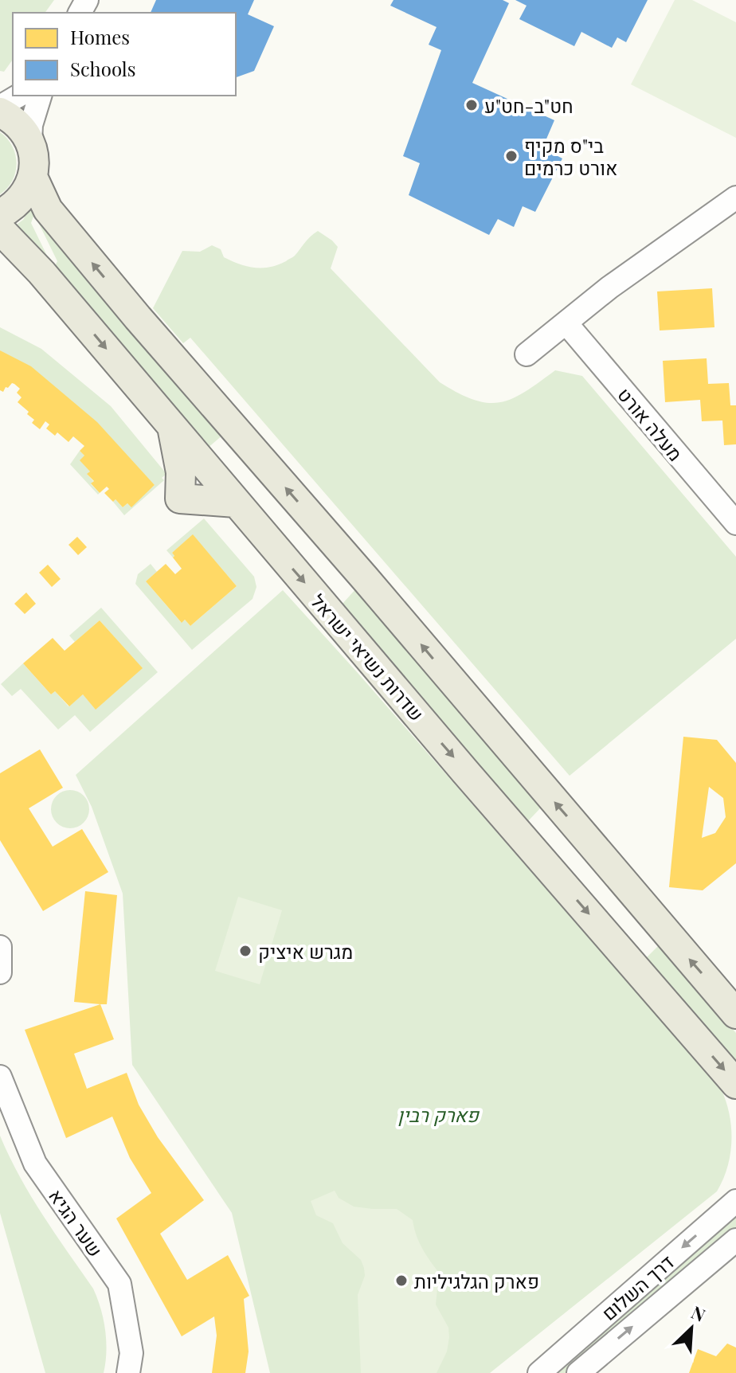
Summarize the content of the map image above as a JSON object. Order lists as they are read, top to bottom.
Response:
{
  "streets": {
    "main road": ["שדרות נשיאי ישראל"],
    "street": ["מעלה אורט", "שער הגיא", "דרך השלום"]
  },
  "parks": ["פארק רבין"],
  "places": [
    "חט\"ב-חט\"ע",
    "בי\"ס מקיף אורט כרמים",
    "מגרש איציק",
    "פארק הגלגיליות"
  ],
  "legend": ["Homes", "Schools"],
  "north": "top right"
}
